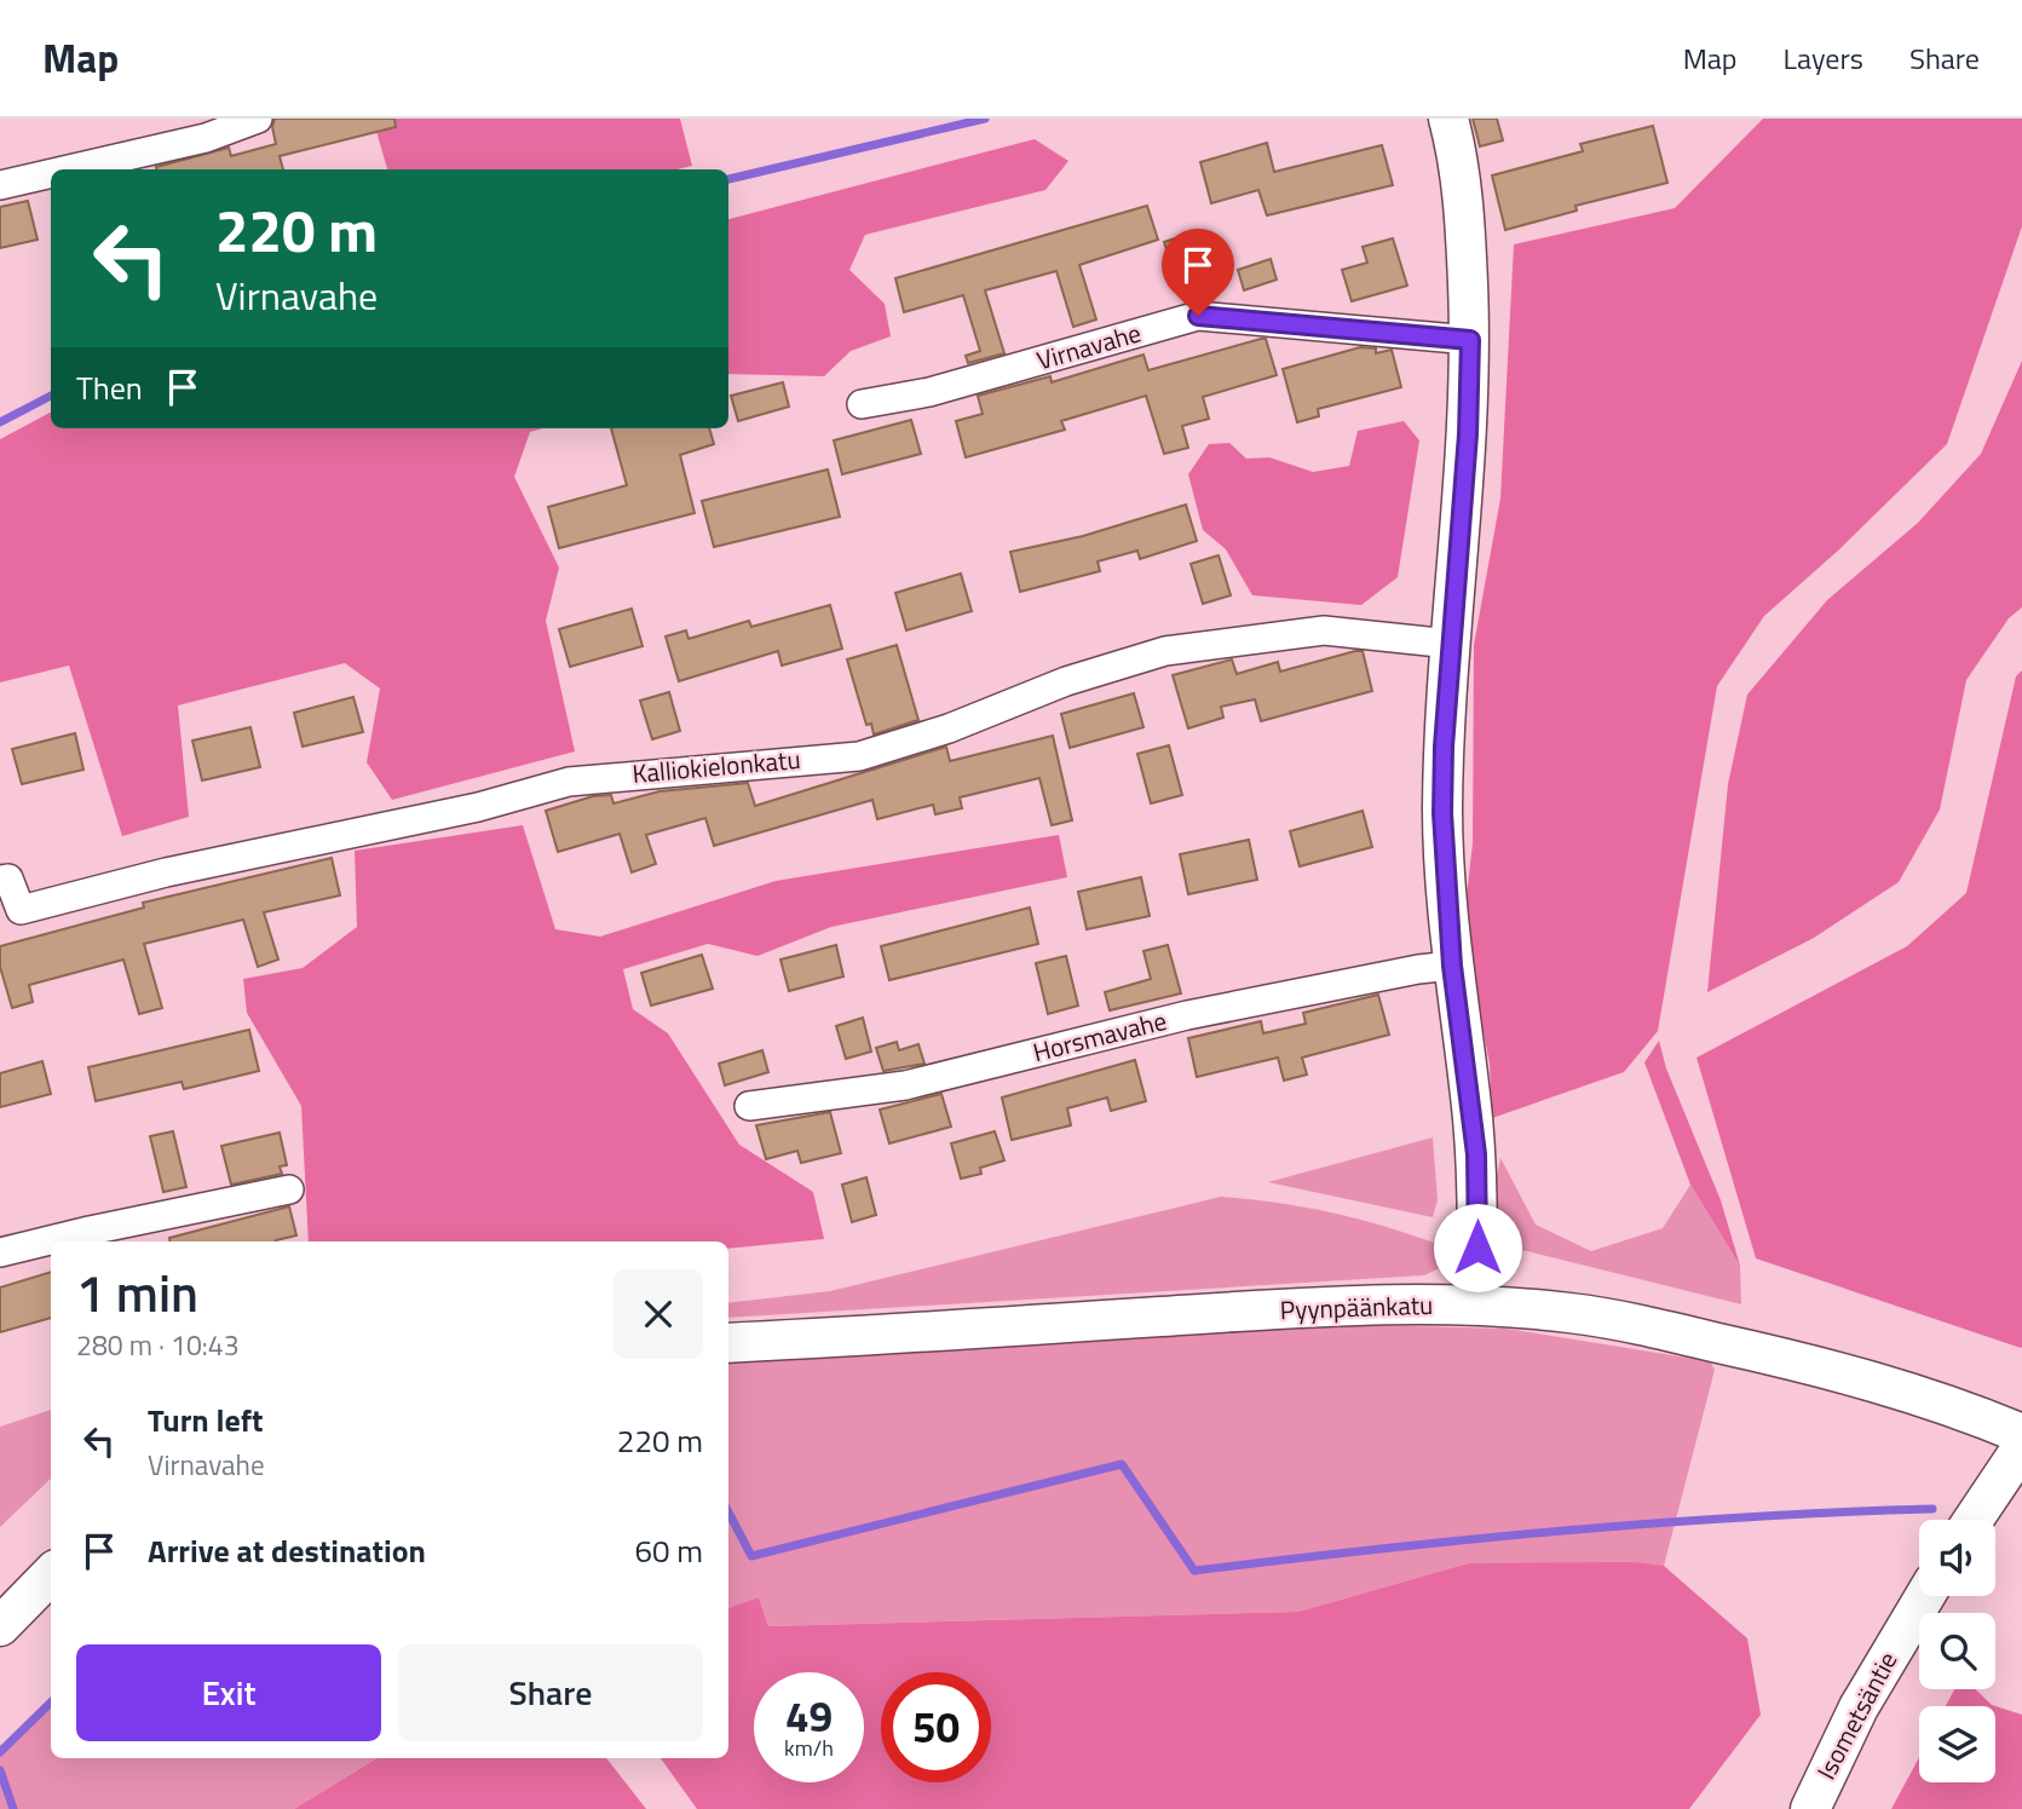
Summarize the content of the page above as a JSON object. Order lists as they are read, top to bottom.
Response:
{
  "streets": {
    "main road": ["Pyynpäänkatu", "Isometsäntie"],
    "street": ["Virnavahe", "Kalliokielonkatu", "Horsmavahe"]
  },
  "page": {
    "header": "Map",
    "nav": ["Map", "Layers", "Share"],
    "turn": ["220 m", "Virnavahe"],
    "then": "Then",
    "heading": ["1 min", "280 m · 10:43"],
    "list": [
      {
        "name": "Turn left",
        "note": "Virnavahe",
        "value": "220 m"
      },
      {
        "name": "Arrive at destination",
        "value": "60 m"
      }
    ],
    "buttons": ["Exit", "Share"],
    "speed": "49 km/h",
    "limit": "50"
  }
}
